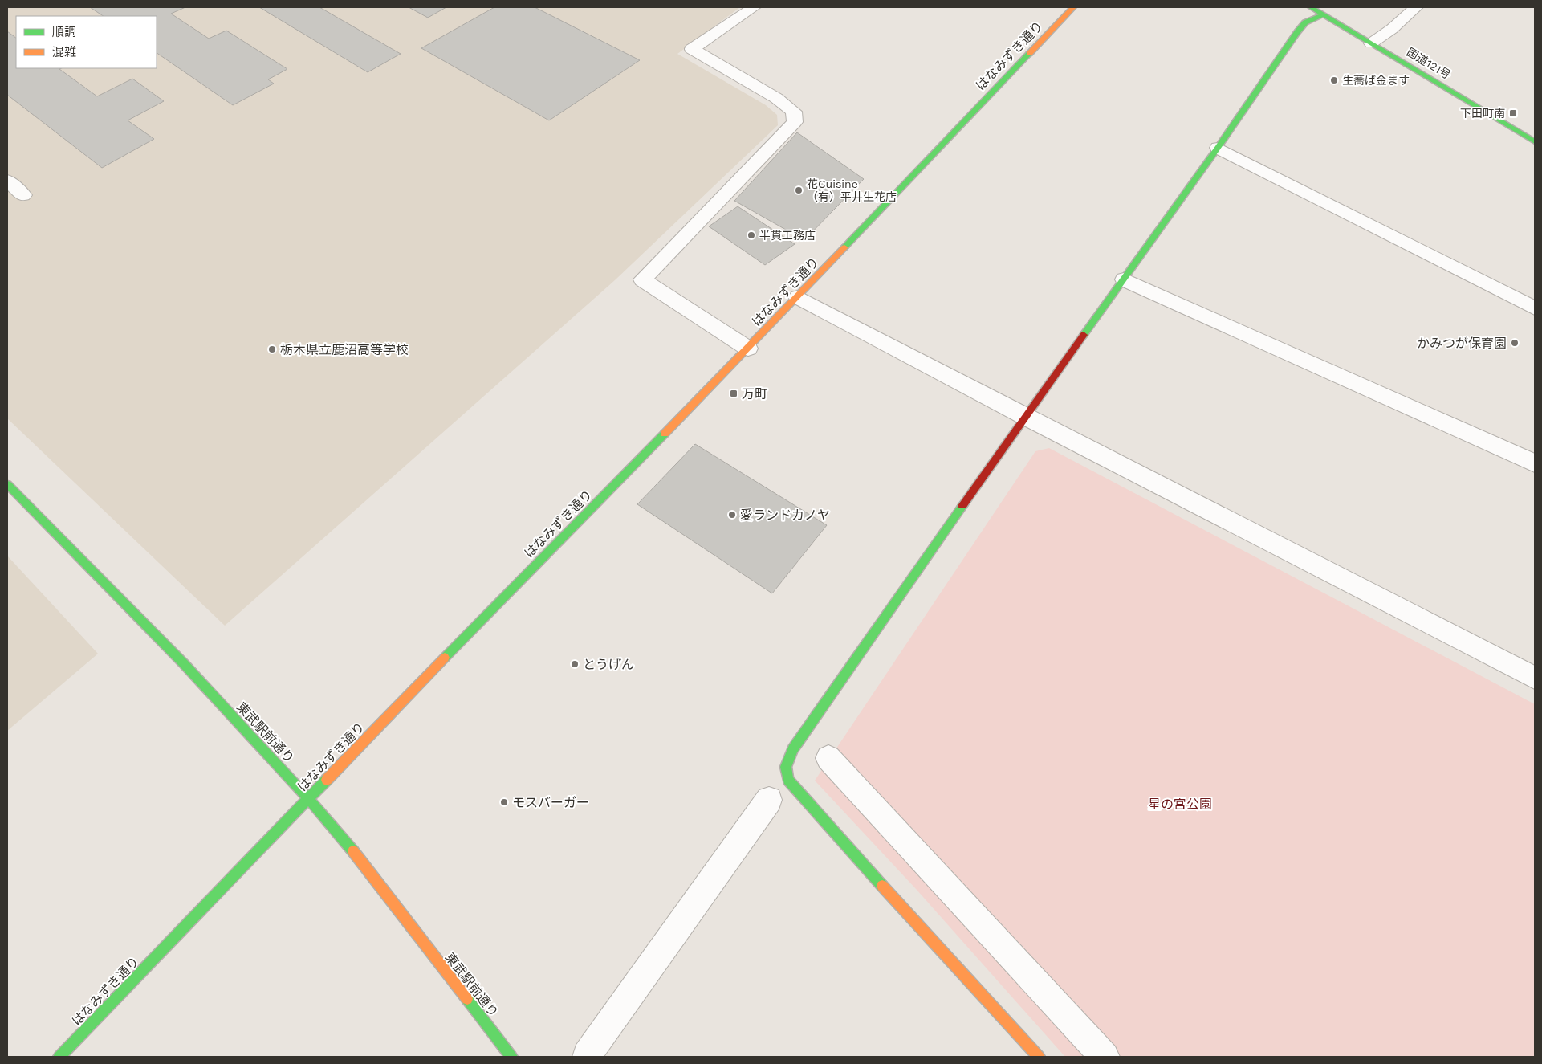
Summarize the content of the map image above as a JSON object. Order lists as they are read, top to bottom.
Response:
{
  "streets": {
    "main road": ["はなみずき通り", "国道121号", "東武駅前通り"]
  },
  "crossings": [
    ["はなみずき通り", "東武駅前通り"]
  ],
  "parks": ["星の宮公園"],
  "places": {
    "other": [
      "生蕎ば金ます",
      "花Cuisine （有）平井生花店",
      "半貫工務店",
      "かみつが保育園",
      "栃木県立鹿沼高等学校",
      "愛ランドカノヤ",
      "とうげん",
      "モスバーガー"
    ],
    "transit": ["下田町南", "万町"]
  },
  "legend": ["順調", "混雑"]
}
